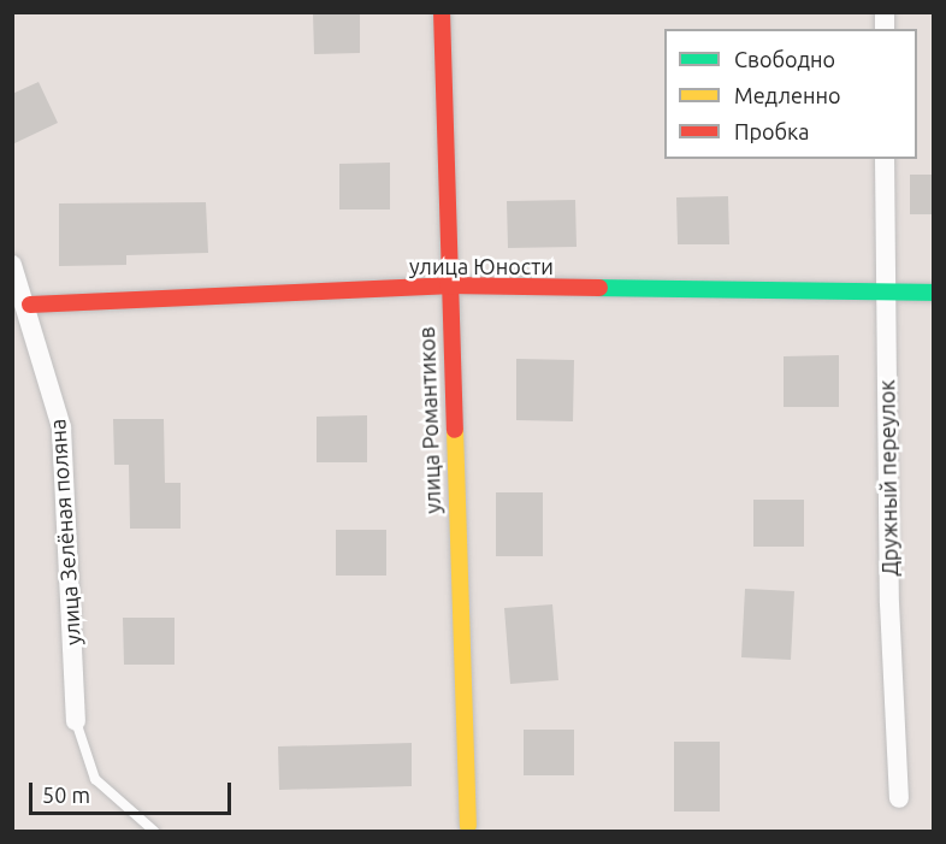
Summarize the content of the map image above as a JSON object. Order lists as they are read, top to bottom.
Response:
{
  "streets": {
    "street": [
      "улица Юности",
      "улица Романтиков",
      "Дружный переулок",
      "улица Зелёная поляна"
    ]
  },
  "crossings": [
    ["улица Юности", "улица Романтиков"],
    ["улица Юности", "Дружный переулок"],
    ["улица Юности", "улица Зелёная поляна"]
  ],
  "legend": ["Свободно", "Медленно", "Пробка"],
  "scale_bar": "50 m"
}
